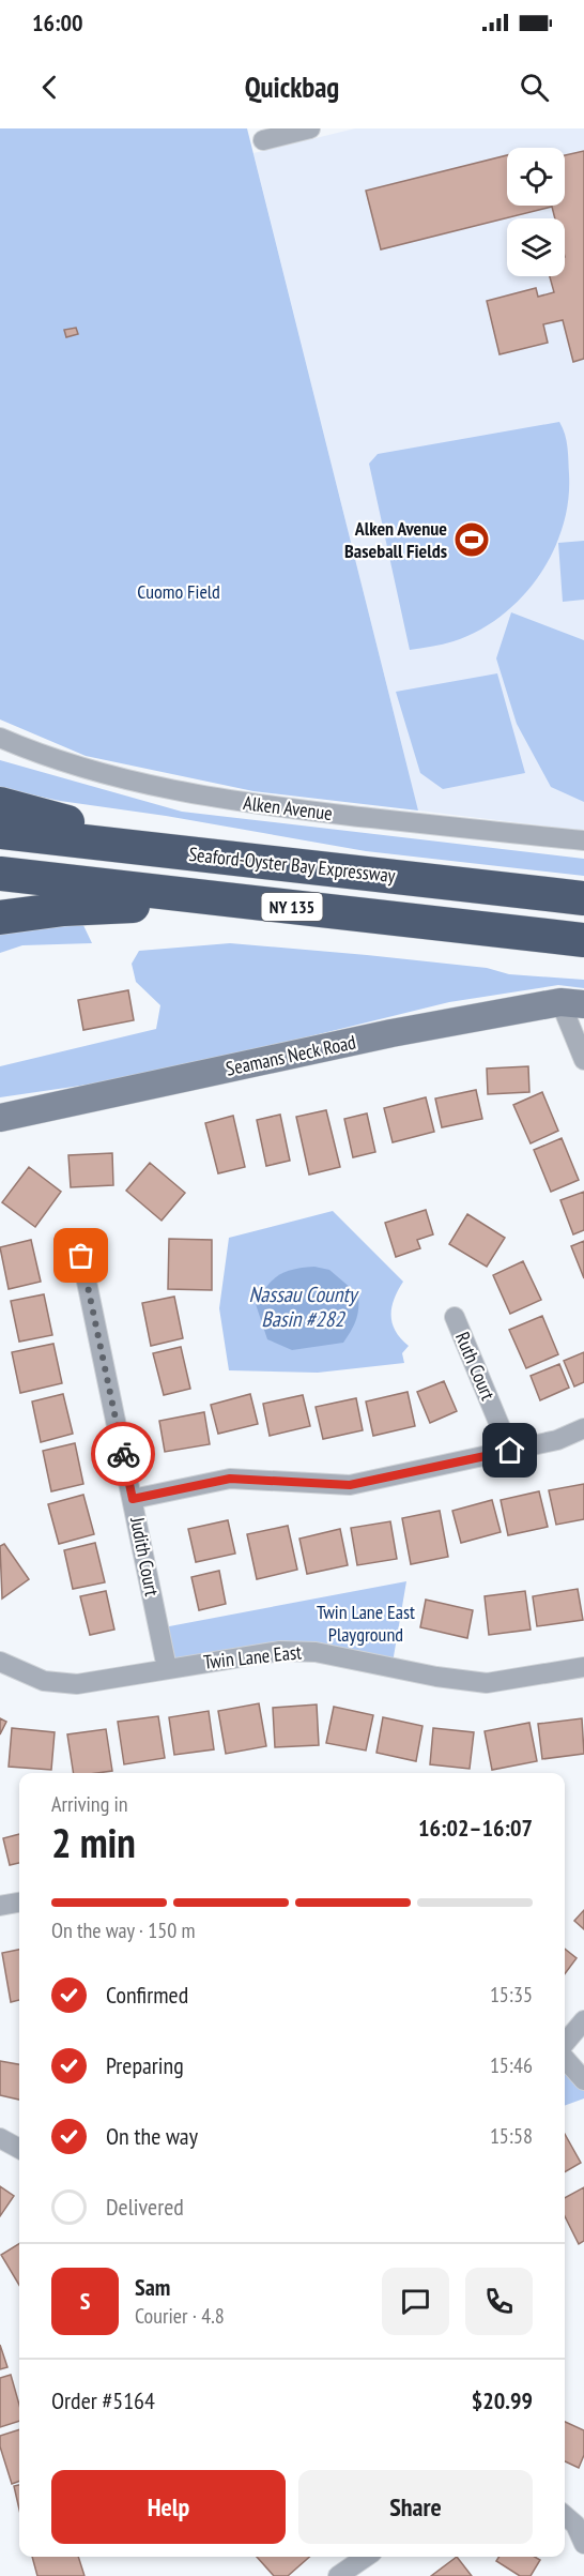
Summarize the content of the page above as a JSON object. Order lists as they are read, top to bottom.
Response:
{
  "streets": {
    "highway": ["Seaford-Oyster Bay Expressway", "NY 135"],
    "main road": ["Seamans Neck Road"],
    "street": [
      "Alken Avenue",
      "Ruth Court",
      "Judith Court",
      "Twin Lane East"
    ]
  },
  "crossings": [
    ["Judith Court", "Twin Lane East"]
  ],
  "water": ["Nassau County Basin #282"],
  "parks": ["Cuomo Field", "Twin Lane East Playground"],
  "places": {
    "sports": ["Alken Avenue Baseball Fields"]
  },
  "page": {
    "status": "16:00",
    "header": "Quickbag",
    "heading": ["2 min", "Arriving in", "16:02–16:07"],
    "panel": [
      "Sam",
      "Courier · 4.8",
      "Order #5164",
      "$20.99"
    ],
    "bar": "On the way · 150 m",
    "list": [
      ["Confirmed", "15:35"],
      ["Preparing", "15:46"],
      ["On the way", "15:58"],
      "Delivered"
    ],
    "round": "S",
    "buttons": ["Help", "Share"]
  }
}
